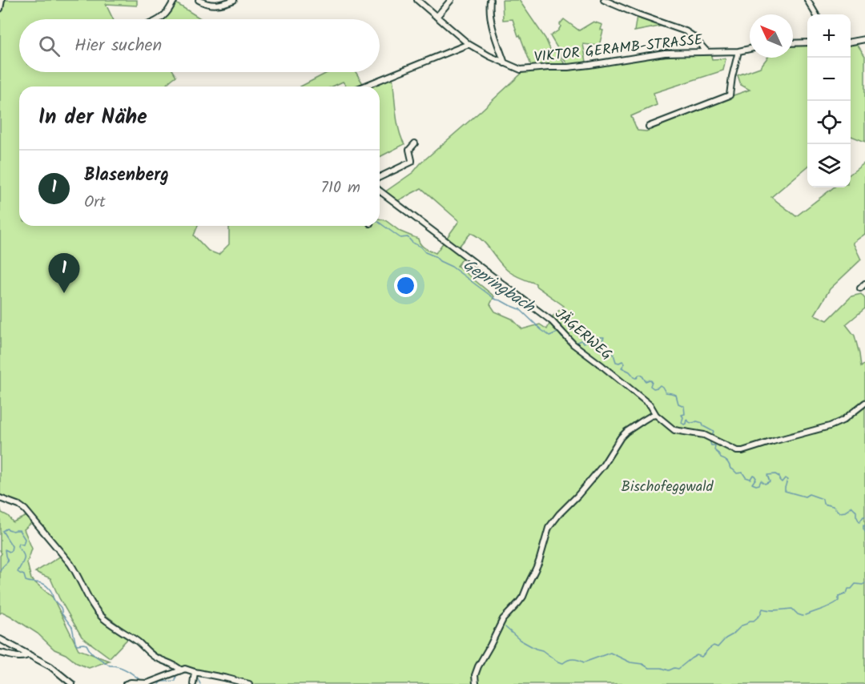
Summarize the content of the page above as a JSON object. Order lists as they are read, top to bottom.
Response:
{
  "streets": {
    "street": ["VIKTOR GERAMB-STRASSE", "JÄGERWEG"]
  },
  "water": ["Gepringbach"],
  "parks": ["Bischofeggwald"],
  "north": "top left",
  "page": {
    "map_buttons": ["+", "−"],
    "search": "Hier suchen",
    "heading": "In der Nähe",
    "list": [
      {
        "mark": "1",
        "name": "Blasenberg",
        "note": "Ort",
        "value": "710 m"
      }
    ],
    "pins": "1"
  }
}
